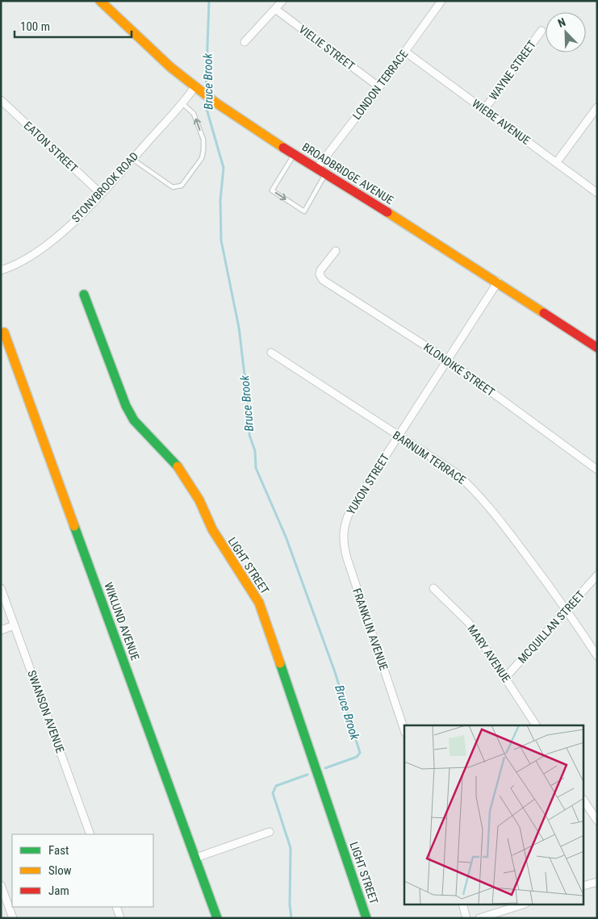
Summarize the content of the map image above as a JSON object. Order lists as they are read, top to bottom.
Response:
{
  "streets": {
    "street": [
      "VIELIE STREET",
      "WAYNE STREET",
      "LONDON TERRACE",
      "WIEBE AVENUE",
      "EATON STREET",
      "BROADBRIDGE AVENUE",
      "STONYBROOK ROAD",
      "KLONDIKE STREET",
      "BARNUM TERRACE",
      "YUKON STREET",
      "LIGHT STREET",
      "WIKLUND AVENUE",
      "MCQUILLAN STREET",
      "FRANKLIN AVENUE",
      "MARY AVENUE",
      "SWANSON AVENUE"
    ]
  },
  "crossings": [
    ["VIELIE STREET", "LONDON TERRACE"],
    ["WAYNE STREET", "WIEBE AVENUE"],
    ["LONDON TERRACE", "WIEBE AVENUE"],
    ["LONDON TERRACE", "BROADBRIDGE AVENUE"],
    ["EATON STREET", "STONYBROOK ROAD"],
    ["BROADBRIDGE AVENUE", "STONYBROOK ROAD"],
    ["BROADBRIDGE AVENUE", "YUKON STREET"],
    ["KLONDIKE STREET", "YUKON STREET"],
    ["BARNUM TERRACE", "YUKON STREET"],
    ["BARNUM TERRACE", "MCQUILLAN STREET"],
    ["YUKON STREET", "FRANKLIN AVENUE"],
    ["MCQUILLAN STREET", "MARY AVENUE"]
  ],
  "water": ["Bruce Brook"],
  "legend": ["Fast", "Slow", "Jam"],
  "scale_bar": "100 m",
  "north": "top left"
}
